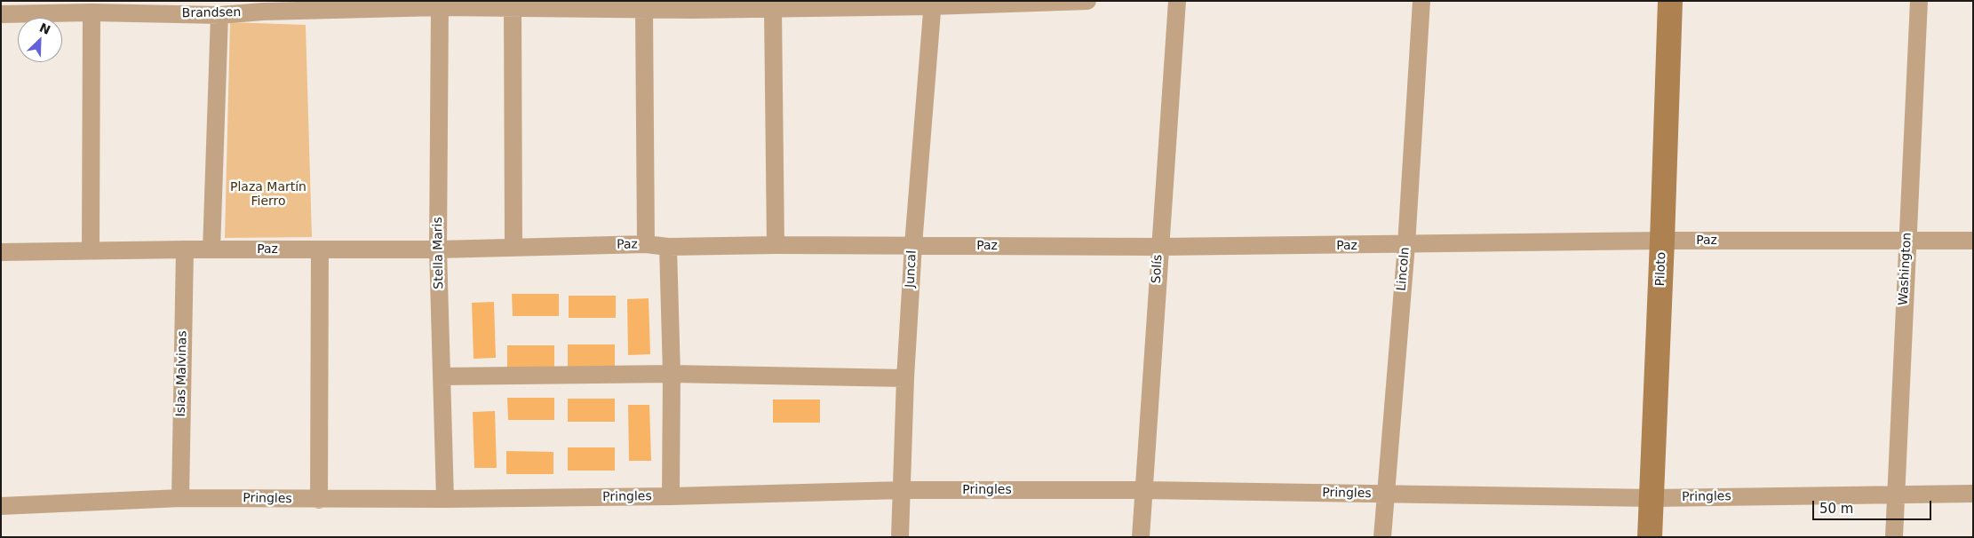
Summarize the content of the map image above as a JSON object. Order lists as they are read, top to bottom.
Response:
{
  "streets": {
    "main road": ["Piloto"],
    "street": [
      "Brandsen",
      "Paz",
      "Stella Maris",
      "Juncal",
      "Solís",
      "Lincoln",
      "Washington",
      "Islas Malvinas",
      "Pringles"
    ]
  },
  "crossings": [
    ["Brandsen", "Stella Maris"],
    ["Brandsen", "Juncal"],
    ["Paz", "Stella Maris"],
    ["Paz", "Juncal"],
    ["Paz", "Solís"],
    ["Paz", "Lincoln"],
    ["Paz", "Piloto"],
    ["Paz", "Washington"],
    ["Paz", "Islas Malvinas"],
    ["Stella Maris", "Pringles"],
    ["Juncal", "Pringles"],
    ["Solís", "Pringles"],
    ["Lincoln", "Pringles"],
    ["Piloto", "Pringles"],
    ["Washington", "Pringles"],
    ["Islas Malvinas", "Pringles"]
  ],
  "parks": ["Plaza Martín Fierro"],
  "scale_bar": "50 m",
  "north": "top right"
}
